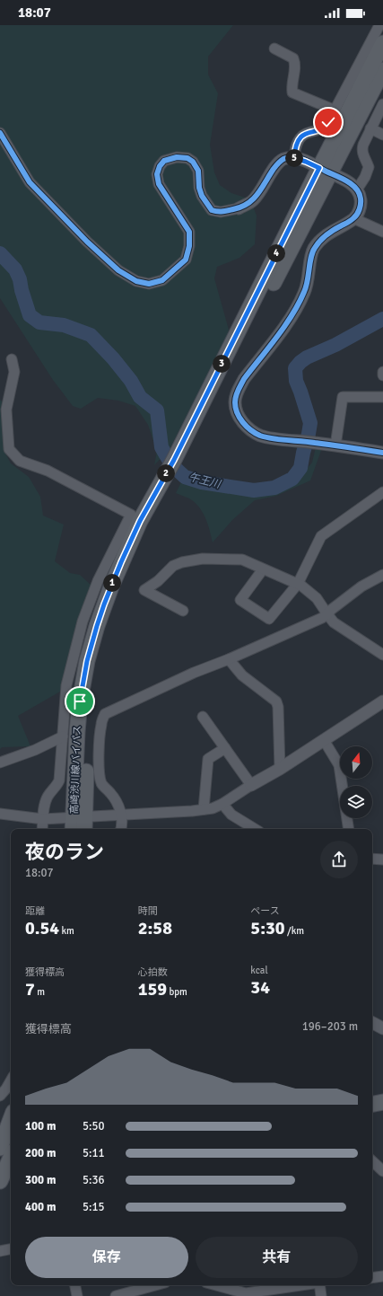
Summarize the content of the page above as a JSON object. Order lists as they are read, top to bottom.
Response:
{
  "streets": {
    "main road": ["高崎渋川線バイパス"]
  },
  "water": ["午王川"],
  "north": "top",
  "page": {
    "status": "18:07",
    "pins": [
      "5",
      "4",
      "3",
      "2",
      "1"
    ],
    "heading": ["夜のラン", "18:07"],
    "stats": [
      ["距離", "0.54 km"],
      ["時間", "2:58"],
      ["ペース", "5:30 /km"],
      ["獲得標高", "7 m"],
      ["心拍数", "159 bpm"],
      ["kcal", "34"]
    ],
    "chart": ["獲得標高", "196–203 m"],
    "list": [
      {
        "name": "100 m",
        "note": "5:50"
      },
      {
        "name": "200 m",
        "note": "5:11"
      },
      {
        "name": "300 m",
        "note": "5:36"
      },
      {
        "name": "400 m",
        "note": "5:15"
      }
    ],
    "buttons": ["保存", "共有"]
  }
}
